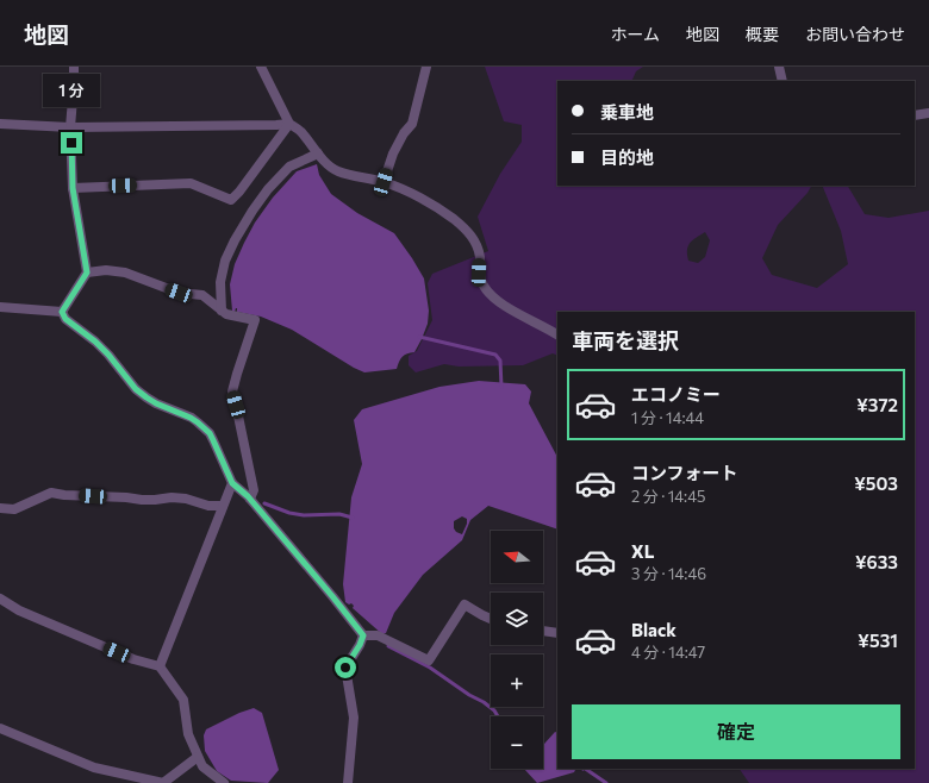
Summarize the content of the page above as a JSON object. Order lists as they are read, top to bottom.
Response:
{
  "north": "left",
  "page": {
    "header": "地図",
    "nav": [
      "ホーム",
      "地図",
      "概要",
      "お問い合わせ"
    ],
    "bubble": "1 分",
    "banner": ["乗車地", "目的地"],
    "heading": "車両を選択",
    "list": [
      {
        "name": "エコノミー",
        "note": "1 分 · 14:44",
        "value": "¥372"
      },
      {
        "name": "コンフォート",
        "note": "2 分 · 14:45",
        "value": "¥503"
      },
      {
        "name": "XL",
        "note": "3 分 · 14:46",
        "value": "¥633"
      },
      {
        "name": "Black",
        "note": "4 分 · 14:47",
        "value": "¥531"
      }
    ],
    "map_buttons": ["+", "−"],
    "buttons": "確定"
  }
}
